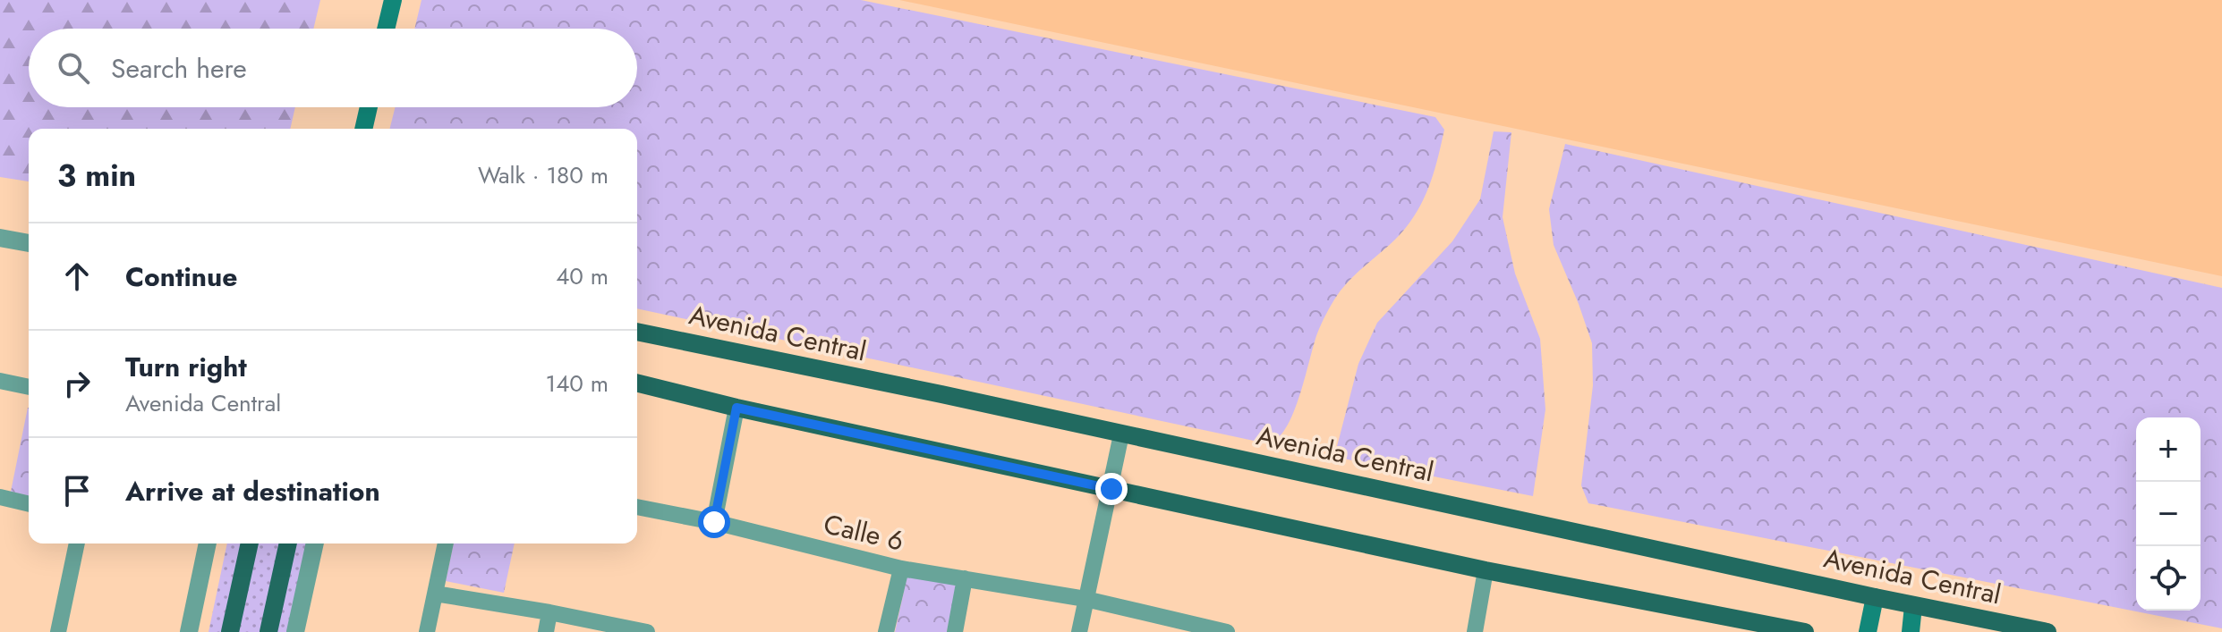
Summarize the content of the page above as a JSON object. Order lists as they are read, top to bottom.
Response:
{
  "streets": {
    "main road": ["Avenida Central"],
    "street": ["Calle 6"]
  },
  "page": {
    "search": "Search here",
    "heading": ["3 min", "Walk · 180 m"],
    "list": [
      ["Continue", "40 m"],
      ["Turn right", "Avenida Central", "140 m"],
      "Arrive at destination"
    ],
    "map_buttons": ["+", "−"]
  }
}
